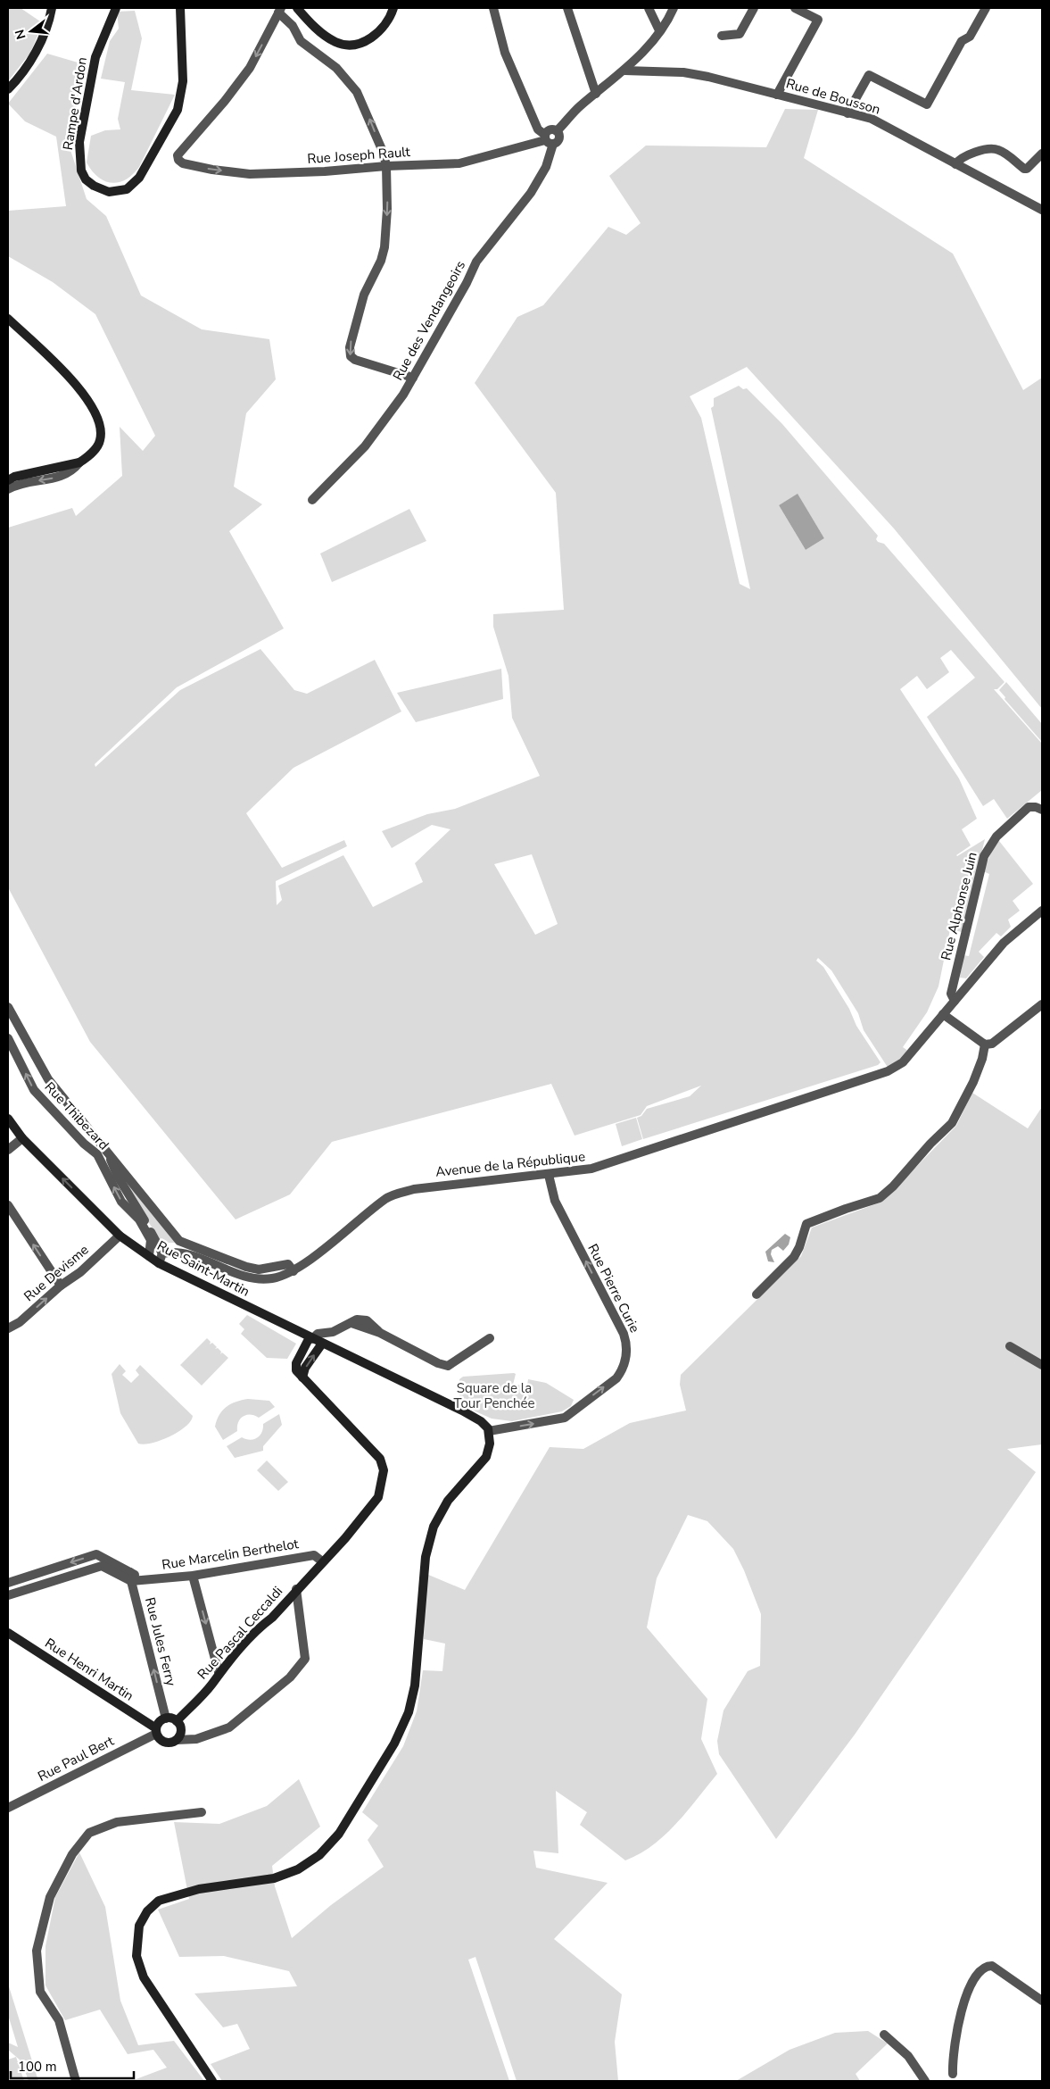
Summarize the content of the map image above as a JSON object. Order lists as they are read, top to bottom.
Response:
{
  "streets": {
    "street": [
      "Rue de Bousson",
      "Rampe d'Ardon",
      "Rue Joseph Rault",
      "Rue des Vendangeoirs",
      "Rue Alphonse Juin",
      "Rue Thibezard",
      "Avenue de la République",
      "Rue Saint-Martin",
      "Rue Devisme",
      "Rue Pierre Curie",
      "Rue Marcelin Berthelot",
      "Rue Pascal Ceccaldi",
      "Rue Jules Ferry",
      "Rue Henri Martin",
      "Rue Paul Bert"
    ]
  },
  "crossings": [
    ["Rue Joseph Rault", "Rue des Vendangeoirs"],
    ["Rue Alphonse Juin", "Avenue de la République"],
    ["Rue Thibezard", "Rue Saint-Martin"],
    ["Avenue de la République", "Rue Pierre Curie"],
    ["Rue Saint-Martin", "Rue Devisme"],
    ["Rue Saint-Martin", "Rue Pierre Curie"],
    ["Rue Marcelin Berthelot", "Rue Pascal Ceccaldi"],
    ["Rue Marcelin Berthelot", "Rue Jules Ferry"],
    ["Rue Pascal Ceccaldi", "Rue Jules Ferry"],
    ["Rue Pascal Ceccaldi", "Rue Henri Martin"],
    ["Rue Pascal Ceccaldi", "Rue Paul Bert"],
    ["Rue Jules Ferry", "Rue Henri Martin"],
    ["Rue Jules Ferry", "Rue Paul Bert"],
    ["Rue Henri Martin", "Rue Paul Bert"]
  ],
  "one_way": ["Rue Devisme"],
  "parks": ["Square de la Tour Penchée"],
  "scale_bar": "100 m",
  "north": "left"
}
